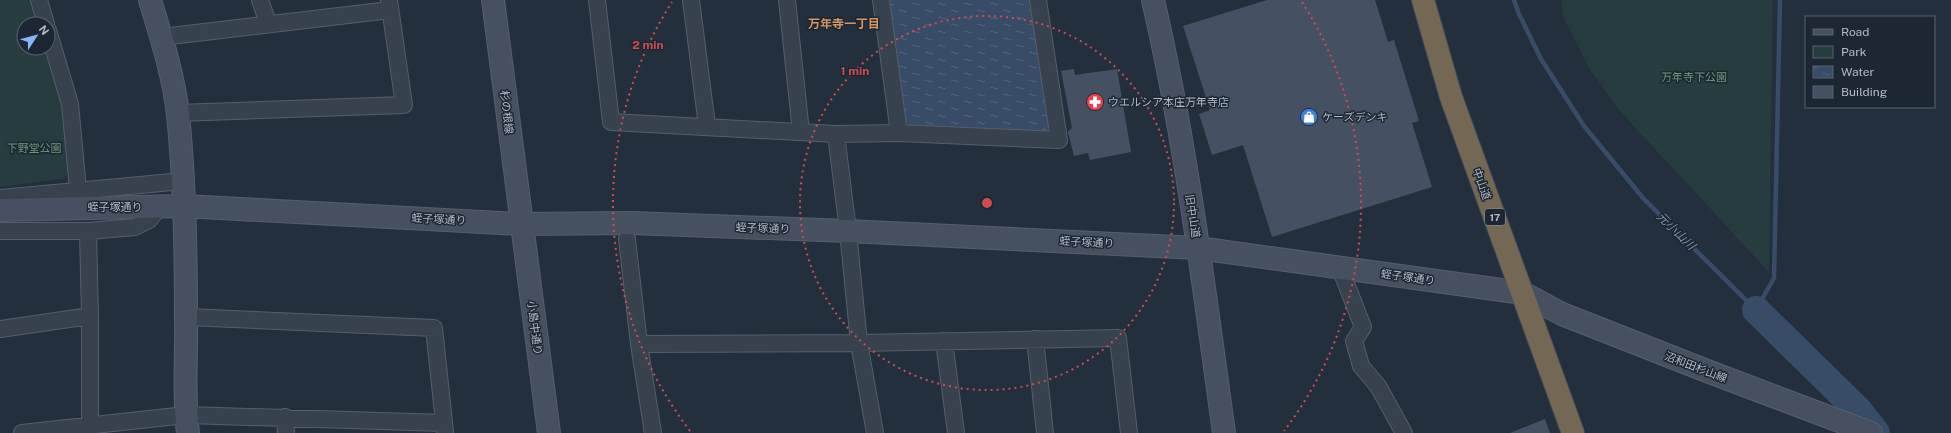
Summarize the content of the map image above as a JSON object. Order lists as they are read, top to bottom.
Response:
{
  "streets": {
    "highway": ["中山道", "17"],
    "street": [
      "杉の根線",
      "蛭子塚通り",
      "旧中山道",
      "小島中通り",
      "沼和田杉山線"
    ]
  },
  "crossings": [
    ["杉の根線", "蛭子塚通り"],
    ["杉の根線", "小島中通り"],
    ["中山道", "蛭子塚通り"],
    ["中山道", "沼和田杉山線"],
    ["蛭子塚通り", "旧中山道"],
    ["蛭子塚通り", "小島中通り"],
    ["蛭子塚通り", "沼和田杉山線"]
  ],
  "districts": ["万年寺一丁目"],
  "water": ["元小山川"],
  "parks": ["万年寺下公園", "下野堂公園"],
  "places": {
    "pharmacy": ["ウエルシア本庄万年寺店"],
    "shop": ["ケーズデンキ"]
  },
  "legend": [
    "Road",
    "Park",
    "Water",
    "Building"
  ],
  "north": "top right",
  "rings": ["2 min", "1 min"]
}
